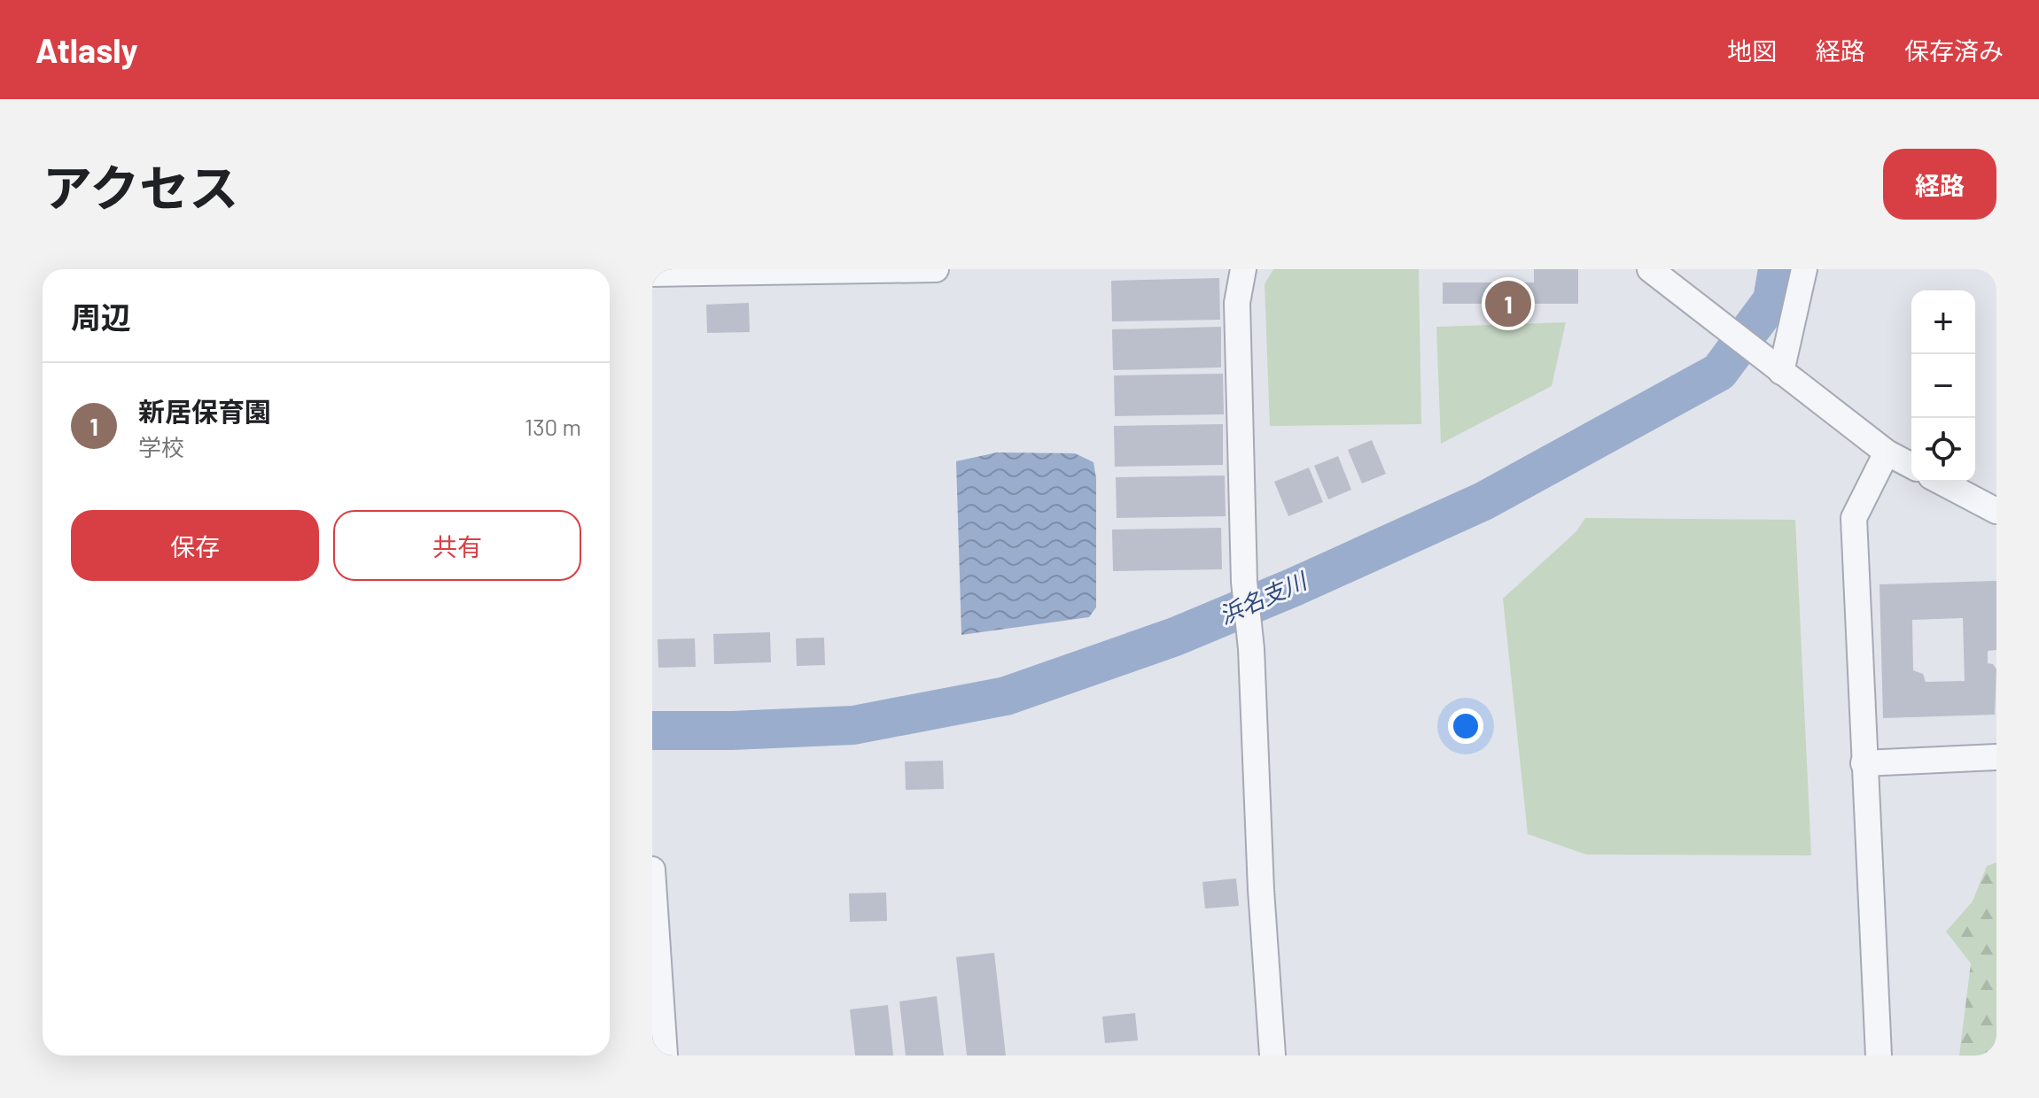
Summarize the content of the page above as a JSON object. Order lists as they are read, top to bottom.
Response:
{
  "water": ["浜名支川"],
  "page": {
    "header": "Atlasly",
    "nav": ["地図", "経路", "保存済み"],
    "title": "アクセス",
    "buttons": [
      "経路",
      ["保存", "共有"]
    ],
    "heading": "周辺",
    "pins": "1",
    "map_buttons": ["+", "−"],
    "list": [
      {
        "mark": "1",
        "name": "新居保育園",
        "note": "学校",
        "value": "130 m"
      }
    ]
  }
}
